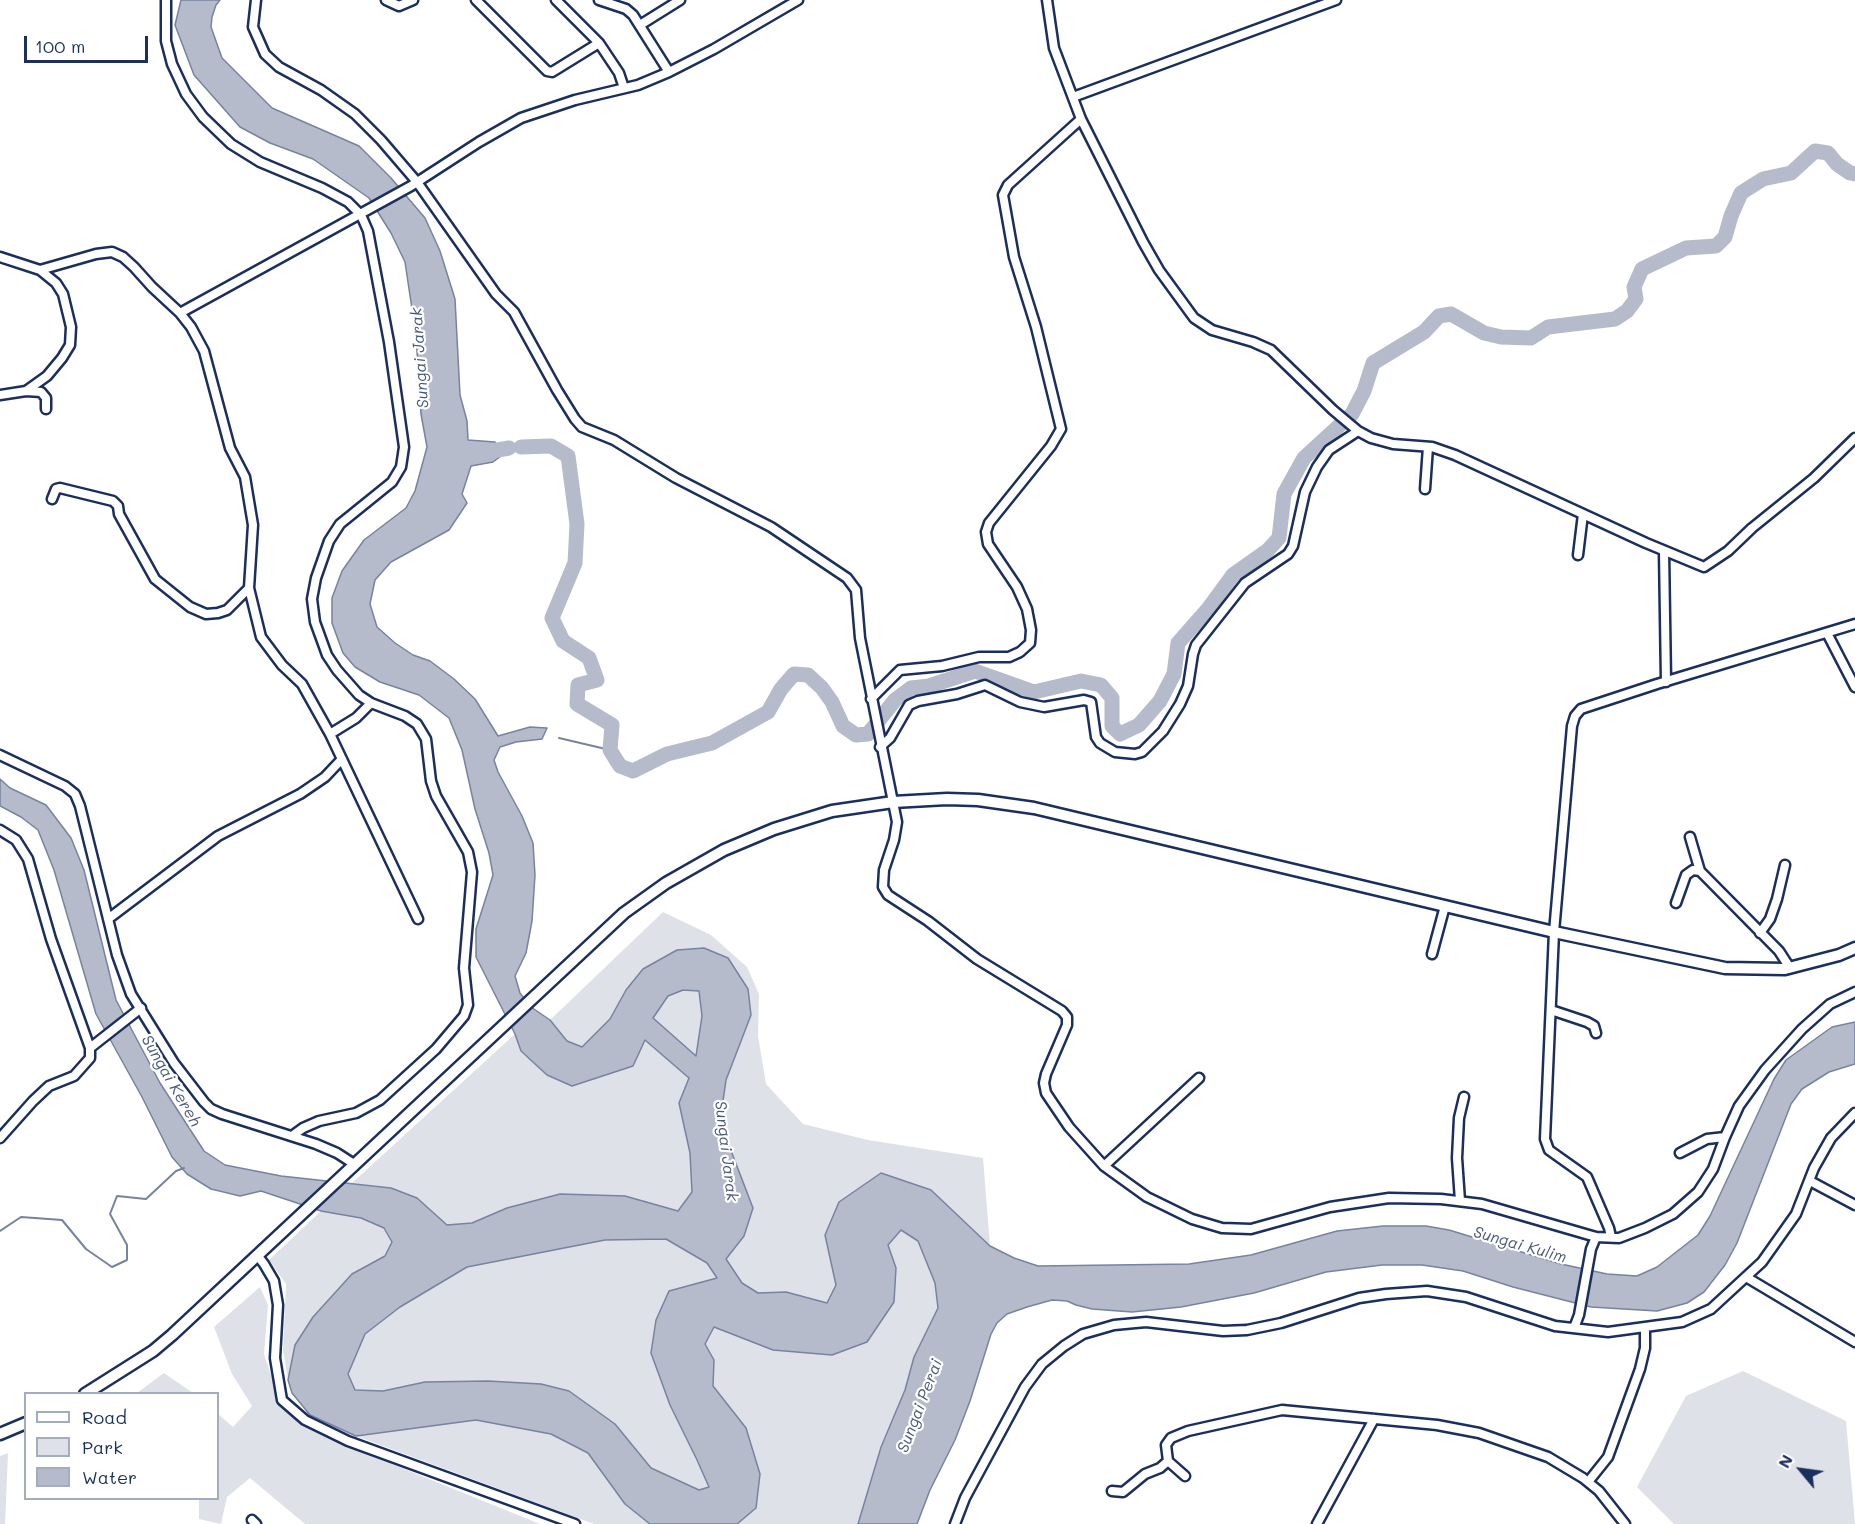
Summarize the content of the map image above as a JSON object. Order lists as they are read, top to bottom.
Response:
{
  "water": [
    "Sungai Jarak",
    "Sungai Kereh",
    "Sungai Kulim",
    "Sungai Perai"
  ],
  "legend": ["Road", "Park", "Water"],
  "scale_bar": "100 m",
  "north": "top left"
}
